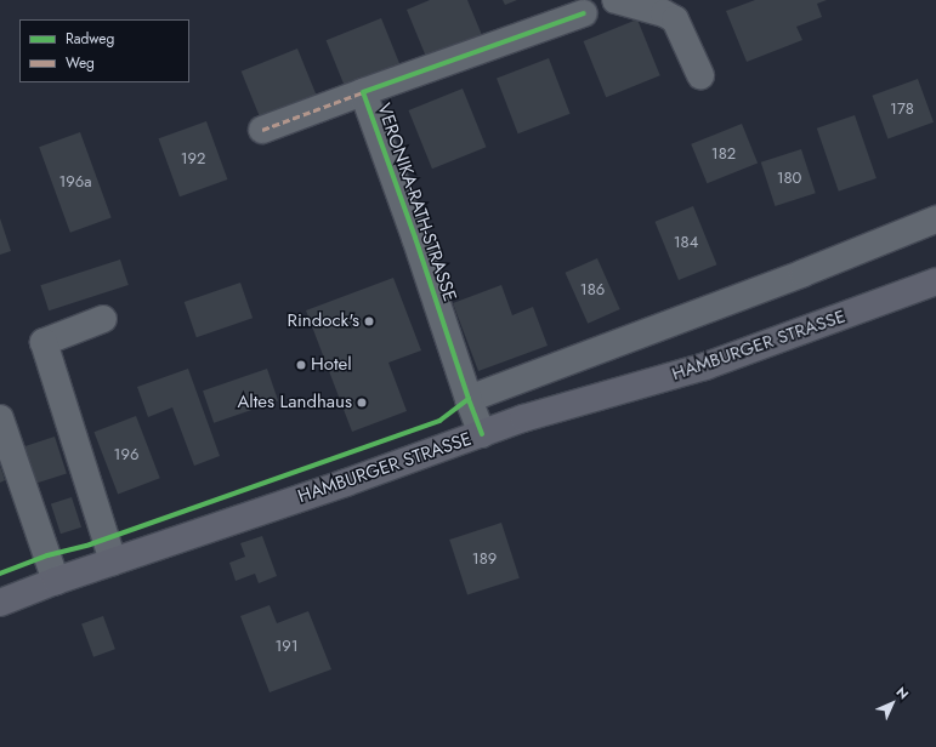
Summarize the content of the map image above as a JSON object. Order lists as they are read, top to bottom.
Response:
{
  "streets": {
    "main road": ["HAMBURGER STRASSE"],
    "street": ["VERONIKA-RATH-STRASSE"]
  },
  "crossings": [
    ["VERONIKA-RATH-STRASSE", "HAMBURGER STRASSE"]
  ],
  "places": ["Rindock's", "Hotel", "Altes Landhaus"],
  "house_numbers": [
    "178",
    "182",
    "192",
    "180",
    "196a",
    "184",
    "186",
    "196",
    "189",
    "191"
  ],
  "legend": ["Radweg", "Weg"],
  "north": "top right"
}
